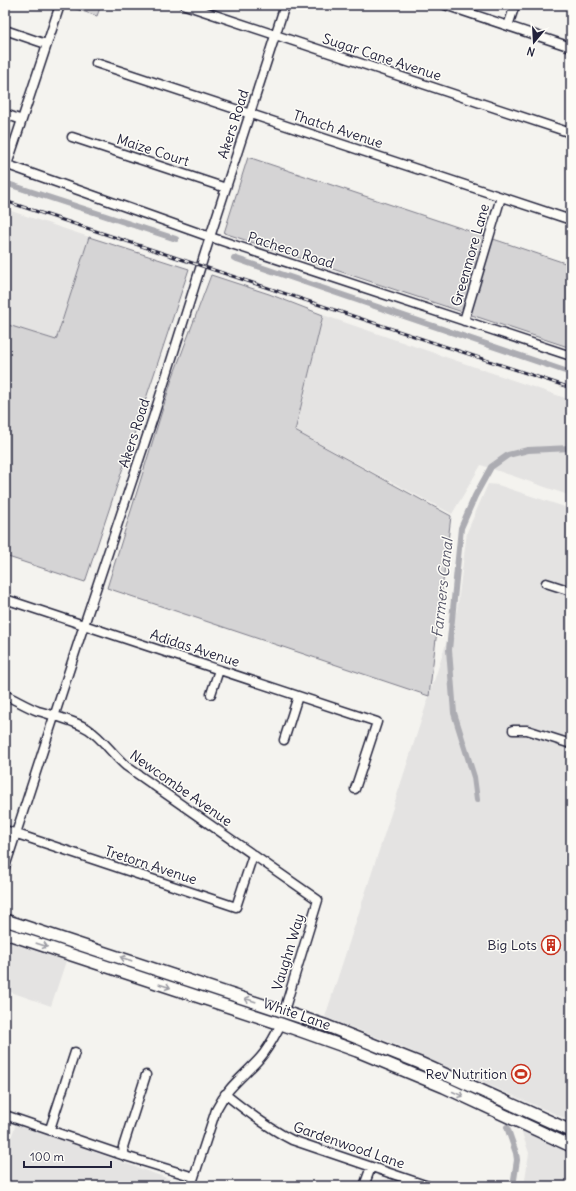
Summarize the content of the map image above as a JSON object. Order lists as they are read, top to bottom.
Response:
{
  "streets": {
    "main road": ["White Lane"],
    "street": [
      "Sugar Cane Avenue",
      "Akers Road",
      "Thatch Avenue",
      "Maize Court",
      "Pacheco Road",
      "Greenmore Lane",
      "Adidas Avenue",
      "Newcombe Avenue",
      "Tretorn Avenue",
      "Vaughn Way",
      "Gardenwood Lane"
    ]
  },
  "crossings": [
    ["Sugar Cane Avenue", "Akers Road"],
    ["Akers Road", "Thatch Avenue"],
    ["Akers Road", "Maize Court"],
    ["Akers Road", "Pacheco Road"],
    ["Akers Road", "Adidas Avenue"],
    ["Akers Road", "Newcombe Avenue"],
    ["Akers Road", "Tretorn Avenue"],
    ["Thatch Avenue", "Greenmore Lane"],
    ["Pacheco Road", "Greenmore Lane"],
    ["Newcombe Avenue", "Tretorn Avenue"],
    ["Newcombe Avenue", "Vaughn Way"],
    ["Vaughn Way", "White Lane"]
  ],
  "water": ["Farmers Canal"],
  "places": {
    "building": ["Big Lots"],
    "sports": ["Rev Nutrition"]
  },
  "scale_bar": "100 m",
  "north": "bottom"
}
